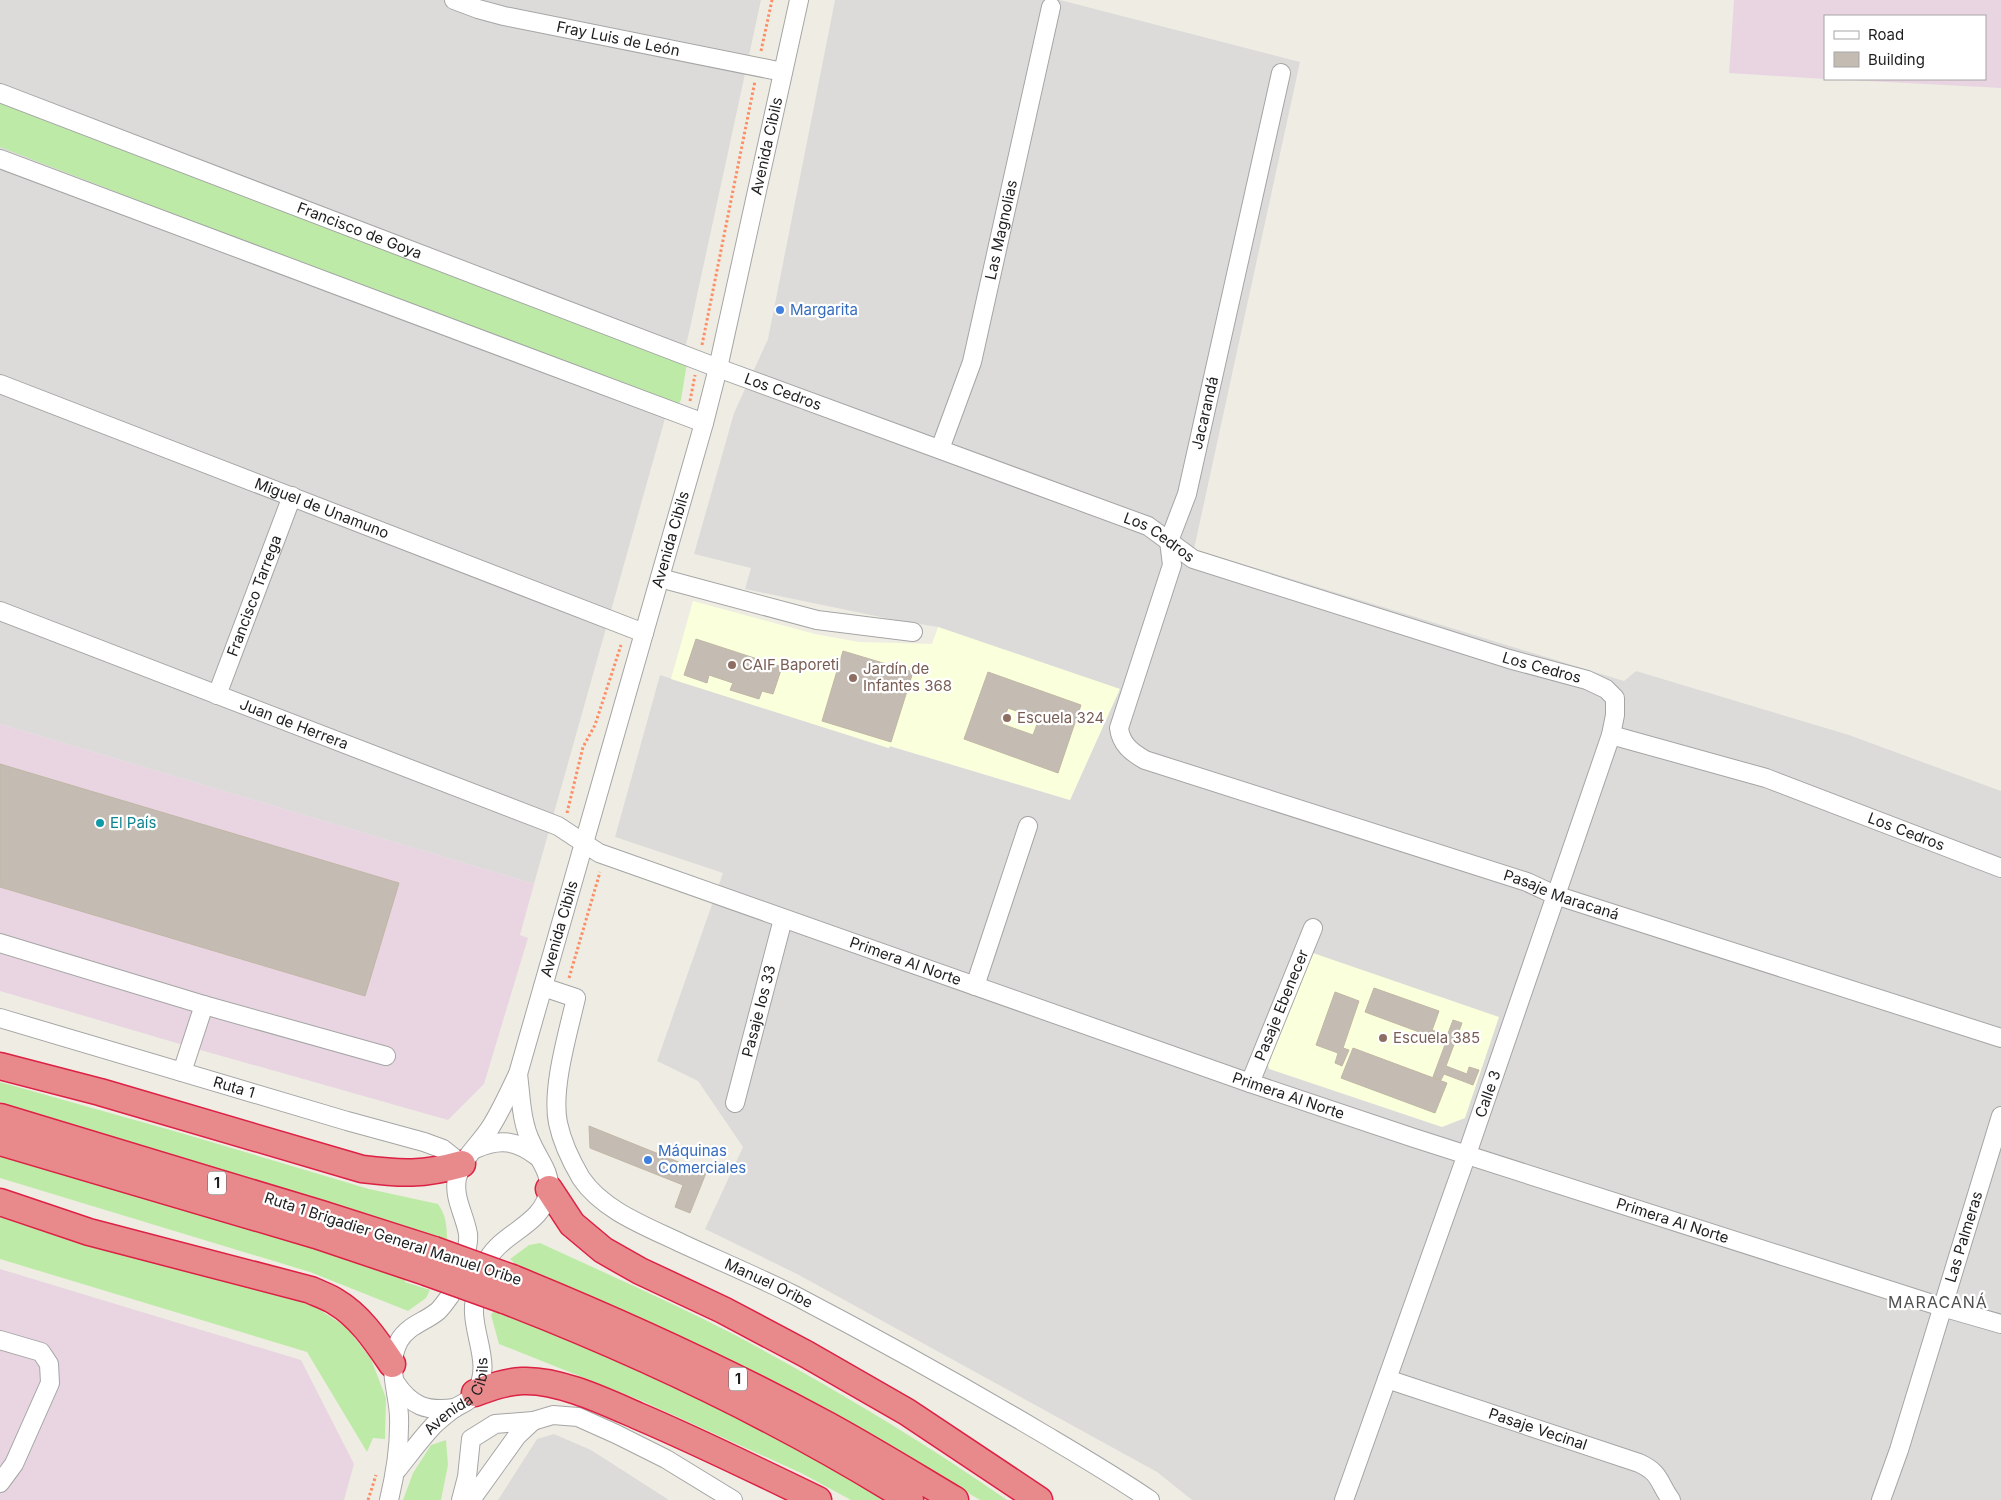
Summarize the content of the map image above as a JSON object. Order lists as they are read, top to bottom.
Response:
{
  "streets": {
    "highway": ["1", "Ruta 1 Brigadier General Manuel Oribe"],
    "street": [
      "Fray Luis de León",
      "Avenida Cibils",
      "Francisco de Goya",
      "Las Magnolias",
      "Los Cedros",
      "Jacarandá",
      "Miguel de Unamuno",
      "Francisco Tarrega",
      "Juan de Herrera",
      "Pasaje Maracaná",
      "Primera Al Norte",
      "Pasaje Ebenecer",
      "Pasaje los 33",
      "Ruta 1",
      "Calle 3",
      "Las Palmeras",
      "Manuel Oribe",
      "Pasaje Vecinal"
    ]
  },
  "crossings": [
    ["Fray Luis de León", "Avenida Cibils"],
    ["Avenida Cibils", "Francisco de Goya"],
    ["Avenida Cibils", "Los Cedros"],
    ["Avenida Cibils", "Miguel de Unamuno"],
    ["Avenida Cibils", "Juan de Herrera"],
    ["Avenida Cibils", "Primera Al Norte"],
    ["Avenida Cibils", "Ruta 1"],
    ["Avenida Cibils", "Manuel Oribe"],
    ["Francisco de Goya", "Los Cedros"],
    ["Las Magnolias", "Los Cedros"],
    ["Los Cedros", "Jacarandá"],
    ["Los Cedros", "Calle 3"],
    ["Jacarandá", "Pasaje Maracaná"],
    ["Miguel de Unamuno", "Francisco Tarrega"],
    ["Francisco Tarrega", "Juan de Herrera"],
    ["Juan de Herrera", "Primera Al Norte"],
    ["Pasaje Maracaná", "Calle 3"],
    ["Primera Al Norte", "Pasaje Ebenecer"],
    ["Primera Al Norte", "Pasaje los 33"],
    ["Primera Al Norte", "Calle 3"],
    ["Primera Al Norte", "Las Palmeras"],
    ["Calle 3", "Pasaje Vecinal"]
  ],
  "districts": ["MARACANÁ"],
  "places": [
    "Margarita",
    "CAIF Baporeti",
    "Jardín de Infantes 368",
    "Escuela 324",
    "El País",
    "Escuela 385",
    "Máquinas Comerciales"
  ],
  "legend": ["Road", "Building"]
}
